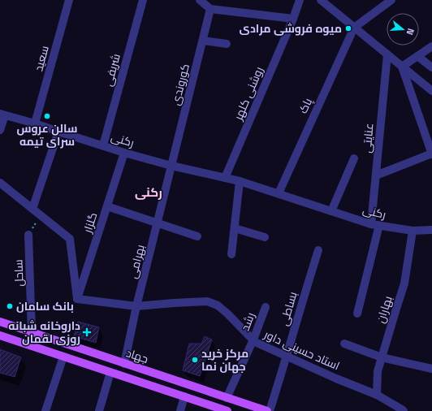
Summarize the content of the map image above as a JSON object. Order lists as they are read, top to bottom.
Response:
{
  "streets": {
    "main road": ["جهاد"],
    "street": [
      "سعید",
      "شریفی",
      "کوروندی",
      "روشنی کلهر",
      "پاک",
      "عنایتی",
      "رکنی",
      "گلزار",
      "بهرامی",
      "ساحل",
      "بساطی",
      "بهاران",
      "رشد",
      "استاد حسینی داور"
    ]
  },
  "crossings": [
    ["سعید", "رکنی"],
    ["شریفی", "رکنی"],
    ["کوروندی", "رکنی"],
    ["کوروندی", "بهرامی"],
    ["روشنی کلهر", "رکنی"],
    ["پاک", "رکنی"],
    ["عنایتی", "رکنی"],
    ["رکنی", "گلزار"],
    ["رکنی", "بهرامی"],
    ["رکنی", "بهاران"],
    ["گلزار", "استاد حسینی داور"],
    ["بهرامی", "استاد حسینی داور"],
    ["بهرامی", "جهاد"],
    ["ساحل", "جهاد"],
    ["بساطی", "استاد حسینی داور"],
    ["بساطی", "جهاد"],
    ["بهاران", "استاد حسینی داور"],
    ["رشد", "استاد حسینی داور"],
    ["رشد", "جهاد"]
  ],
  "districts": ["رکنی"],
  "places": {
    "other": [
      "میوه فروشی مرادی",
      "سالن عروس سرای تیمه",
      "بانک سامان",
      "مرکز خرید جهان نما"
    ],
    "health": ["داروخانه شبانه روزی لقمان"]
  },
  "north": "right"
}
